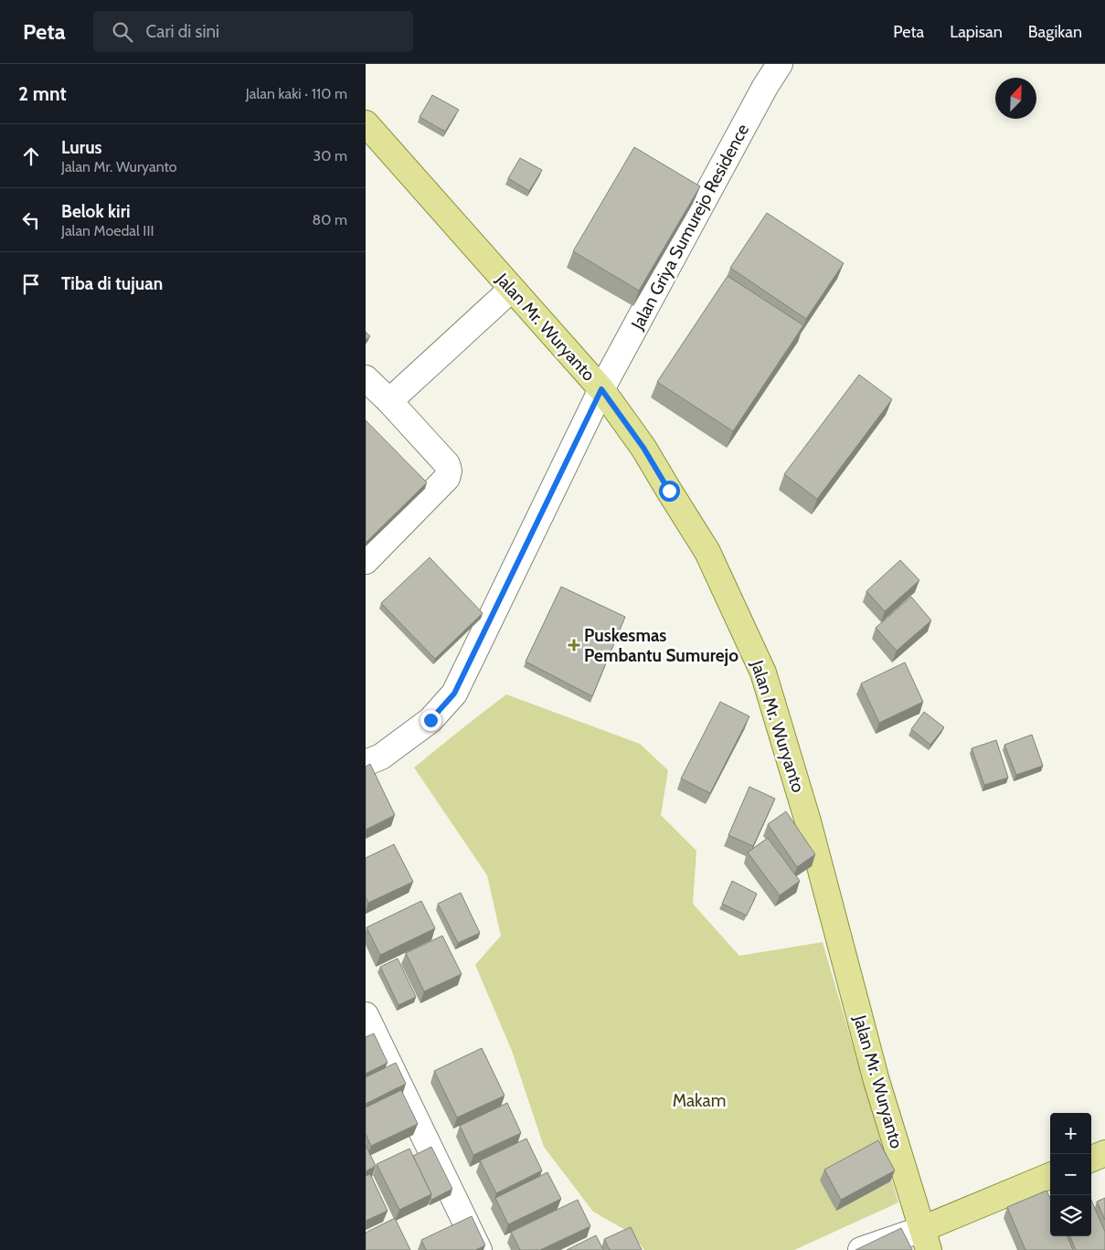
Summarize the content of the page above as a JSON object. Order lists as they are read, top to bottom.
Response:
{
  "streets": {
    "main road": ["Jalan Mr. Wuryanto"],
    "street": ["Jalan Griya Sumurejo Residence"]
  },
  "crossings": [
    ["Jalan Griya Sumurejo Residence", "Jalan Mr. Wuryanto"]
  ],
  "parks": ["Makam"],
  "places": {
    "health": ["Puskesmas Pembantu Sumurejo"]
  },
  "north": "top right",
  "page": {
    "header": "Peta",
    "search": "Cari di sini",
    "nav": ["Peta", "Lapisan", "Bagikan"],
    "heading": ["2 mnt", "Jalan kaki · 110 m"],
    "list": [
      ["Lurus", "Jalan Mr. Wuryanto", "30 m"],
      ["Belok kiri", "Jalan Moedal III", "80 m"],
      "Tiba di tujuan"
    ],
    "map_buttons": ["+", "−"]
  }
}
